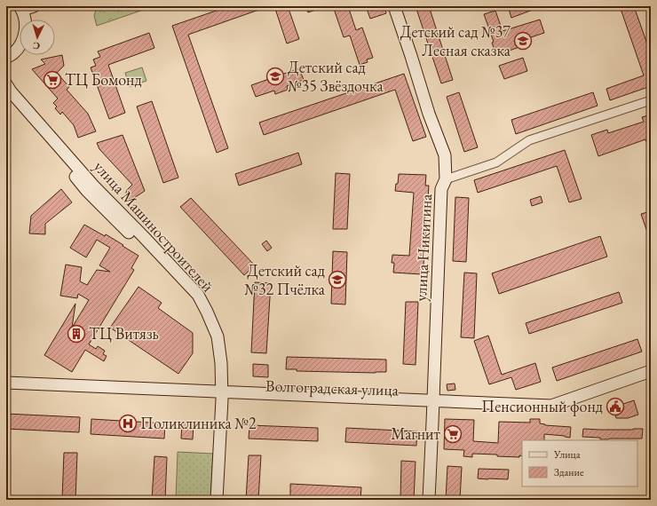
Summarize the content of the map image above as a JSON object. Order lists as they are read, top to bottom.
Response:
{
  "streets": {
    "main road": ["улица Машиностроителей", "улица Никитина", "Волгоградская улица"]
  },
  "crossings": [
    ["улица Машиностроителей", "Волгоградская улица"],
    ["улица Никитина", "Волгоградская улица"]
  ],
  "places": {
    "school or university": ["Детский сад №37 Лесная сказка", "Детский сад №35 Звёздочка", "Детский сад №32 Пчёлка"],
    "supermarket": ["ТЦ Бомонд", "Магнит"],
    "building": ["ТЦ Витязь"],
    "public building": ["Пенсионный фонд"],
    "hospital": ["Поликлиника №2"]
  },
  "legend": ["Улица", "Здание"],
  "north": "bottom"
}
